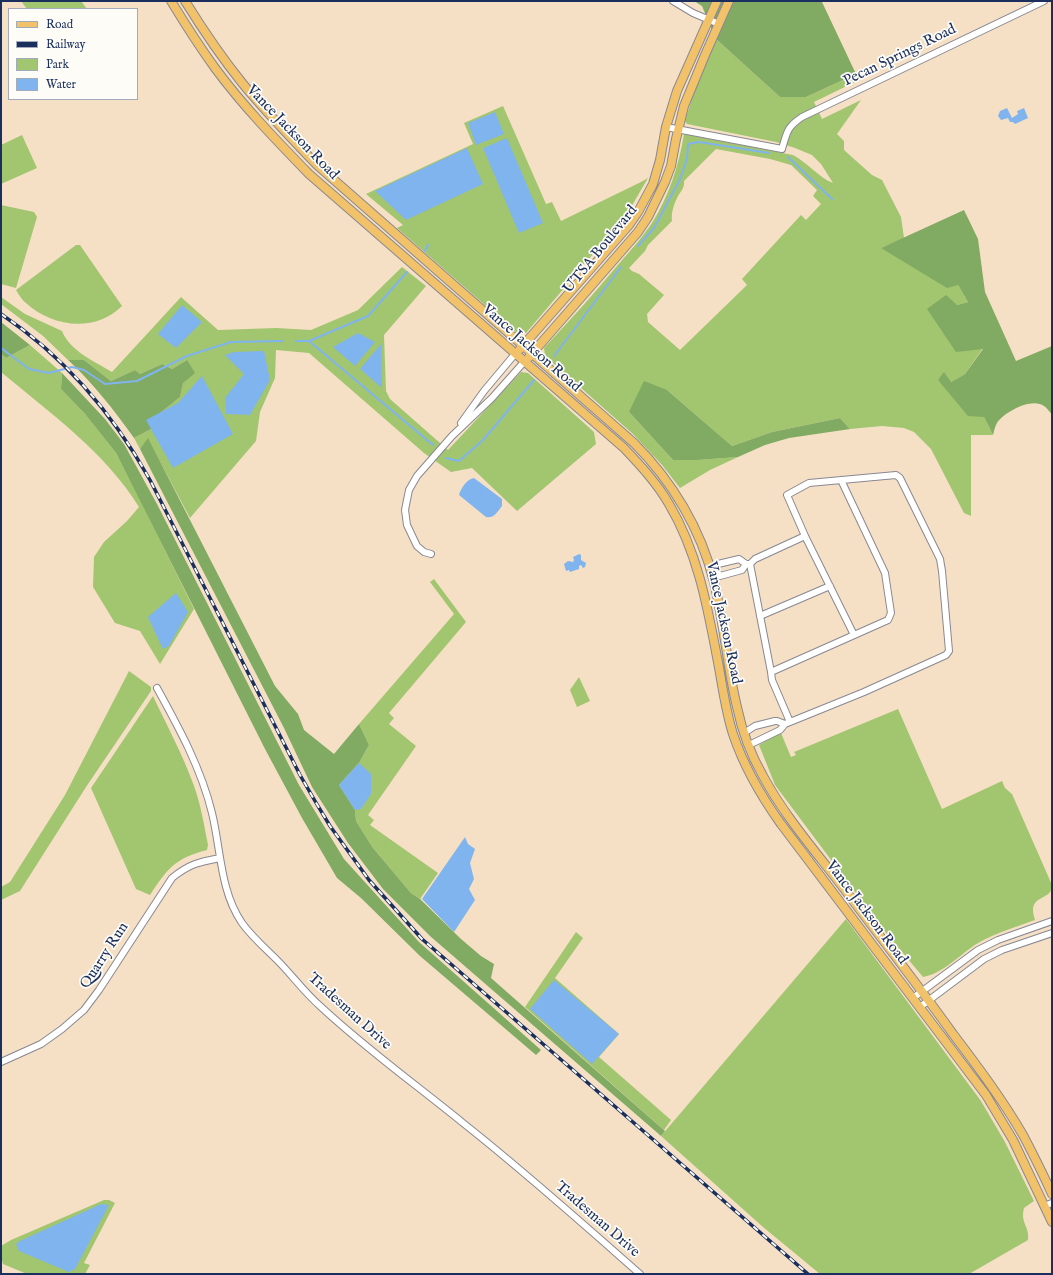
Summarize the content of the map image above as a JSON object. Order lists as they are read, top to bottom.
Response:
{
  "streets": {
    "main road": ["Vance Jackson Road", "UTSA Boulevard"],
    "street": ["Pecan Springs Road", "Quarry Run", "Tradesman Drive"]
  },
  "crossings": [
    ["Pecan Springs Road", "UTSA Boulevard"],
    ["Vance Jackson Road", "UTSA Boulevard"],
    ["Quarry Run", "Tradesman Drive"]
  ],
  "legend": [
    "Road",
    "Railway",
    "Park",
    "Water"
  ]
}
